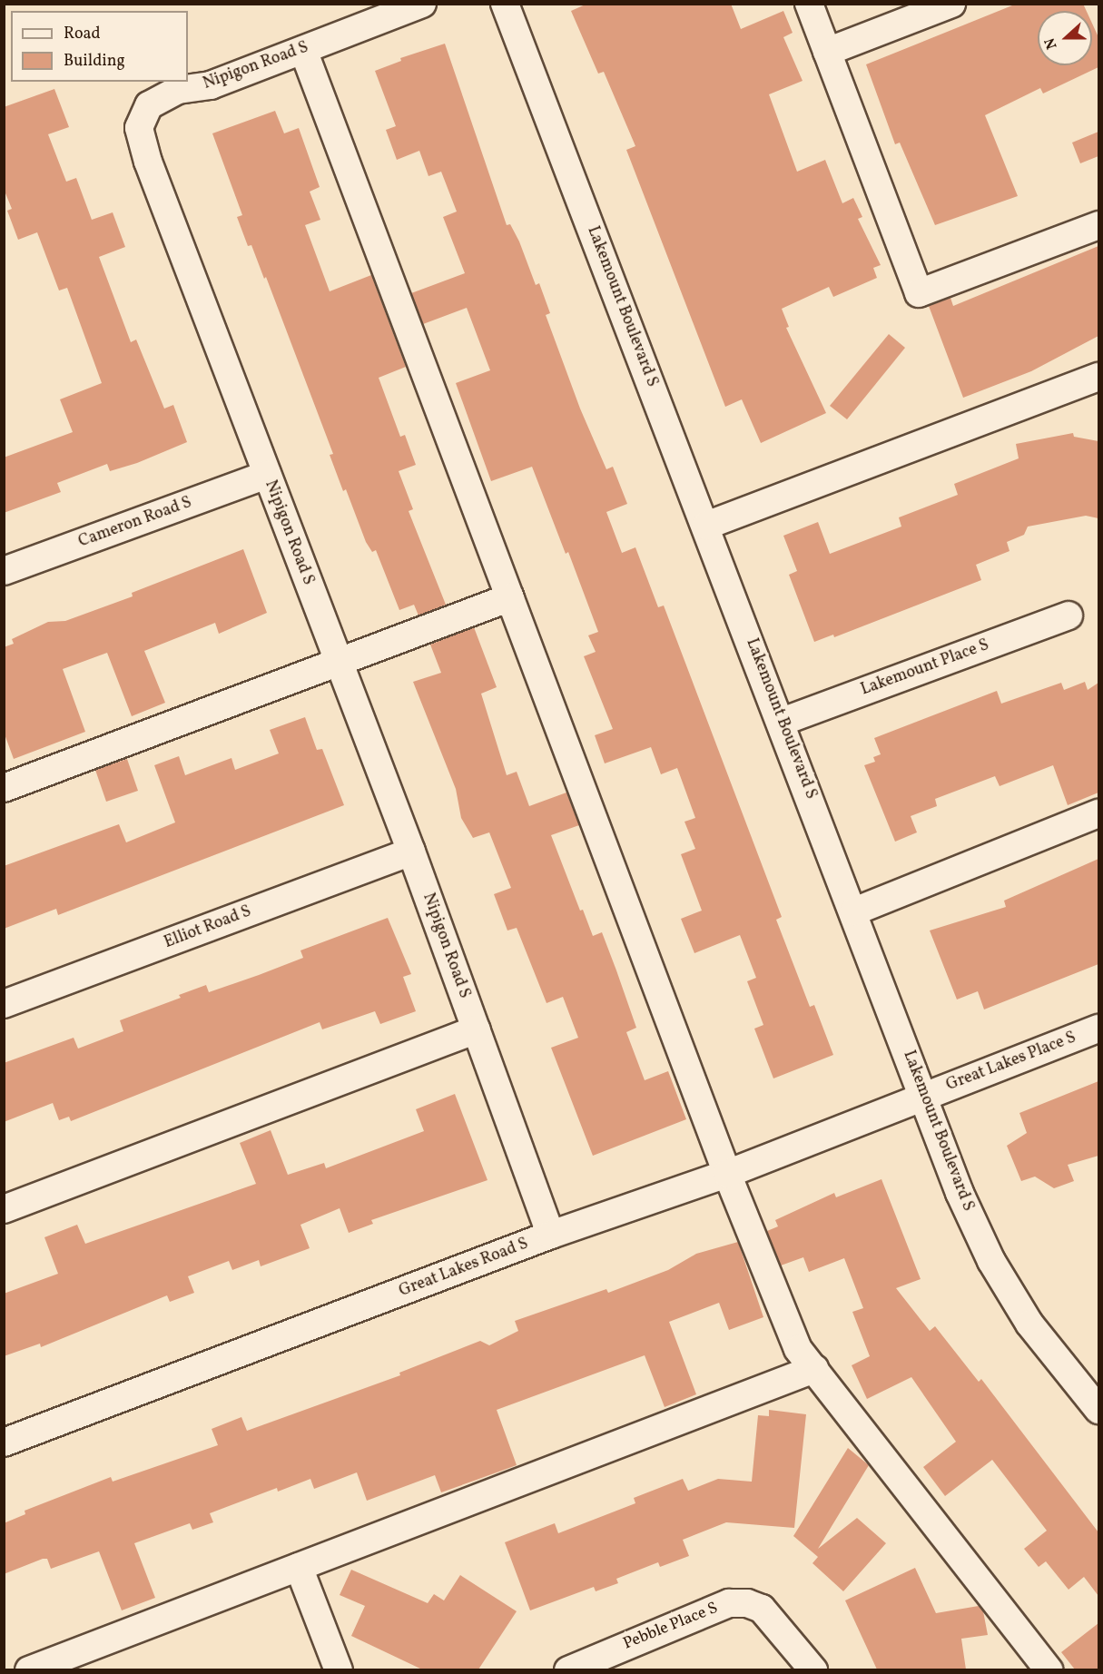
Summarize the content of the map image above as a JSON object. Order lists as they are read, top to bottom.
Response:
{
  "streets": {
    "street": [
      "Nipigon Road S",
      "Lakemount Boulevard S",
      "Cameron Road S",
      "Lakemount Place S",
      "Elliot Road S",
      "Great Lakes Place S",
      "Great Lakes Road S",
      "Pebble Place S"
    ]
  },
  "crossings": [
    ["Nipigon Road S", "Cameron Road S"],
    ["Nipigon Road S", "Elliot Road S"],
    ["Nipigon Road S", "Great Lakes Road S"],
    ["Lakemount Boulevard S", "Lakemount Place S"],
    ["Lakemount Boulevard S", "Great Lakes Place S"],
    ["Lakemount Boulevard S", "Great Lakes Road S"],
    ["Great Lakes Place S", "Great Lakes Road S"]
  ],
  "legend": ["Road", "Building"],
  "north": "left"
}
